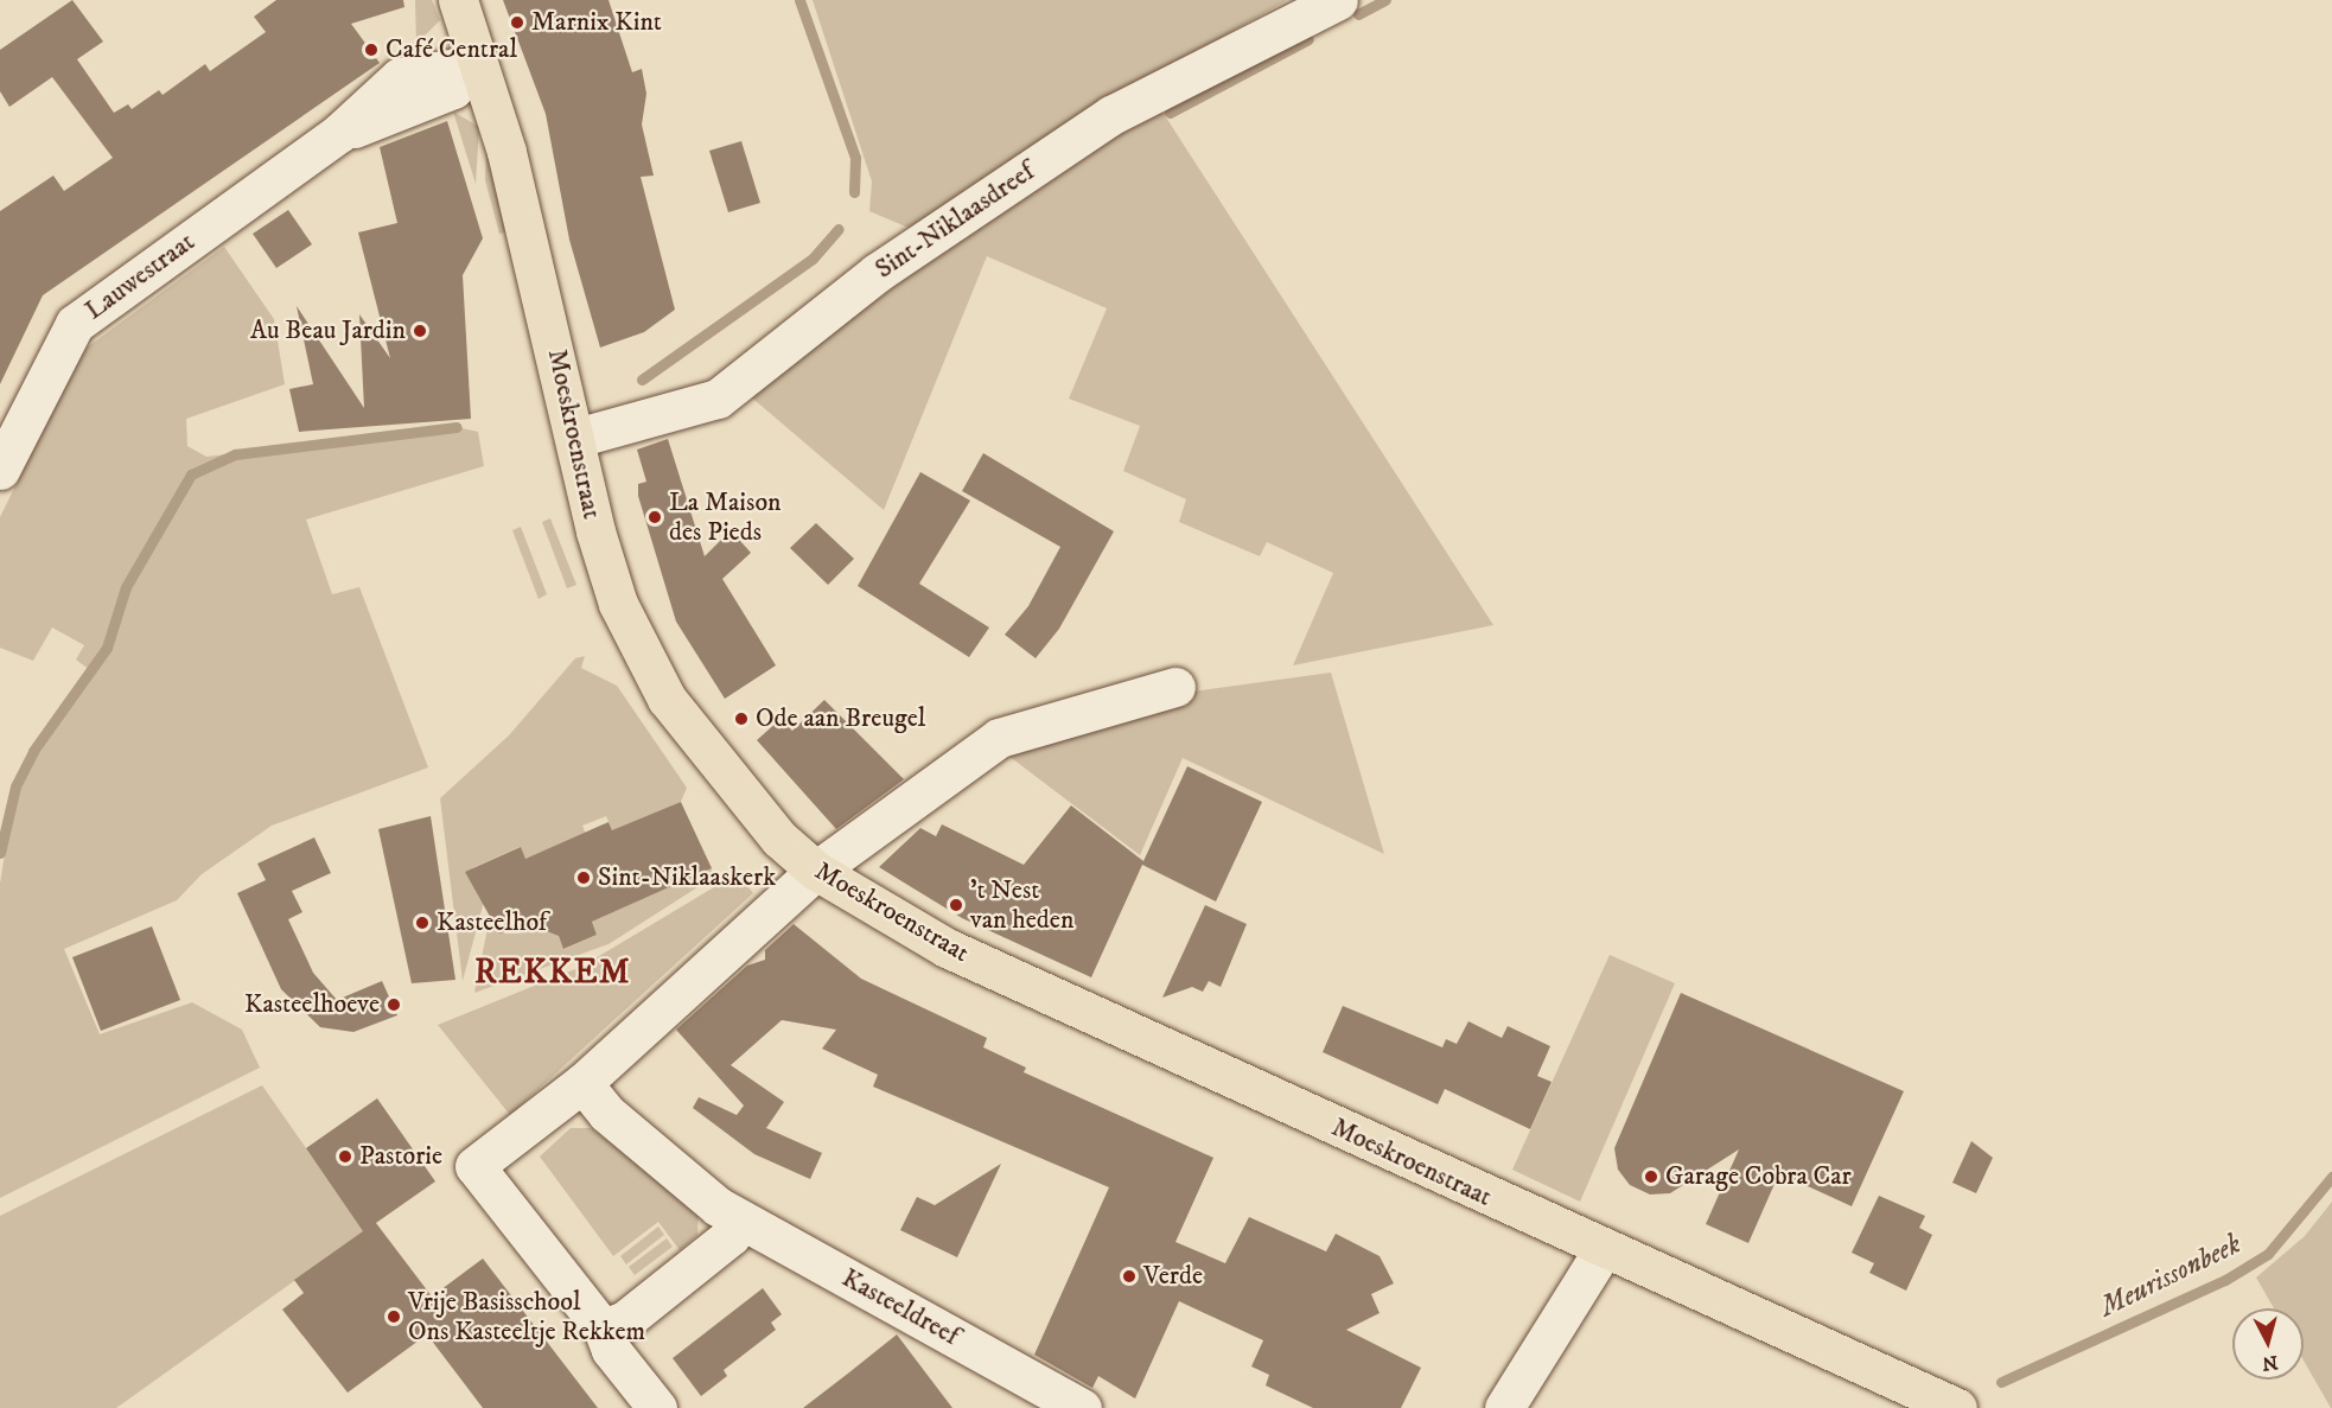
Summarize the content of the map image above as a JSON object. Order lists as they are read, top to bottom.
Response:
{
  "streets": {
    "main road": ["Moeskroenstraat"],
    "street": ["Sint-Niklaasdreef", "Lauwestraat", "Kasteeldreef"]
  },
  "crossings": [
    ["Sint-Niklaasdreef", "Moeskroenstraat"],
    ["Lauwestraat", "Moeskroenstraat"]
  ],
  "districts": ["REKKEM"],
  "water": ["Meurissonbeek"],
  "places": [
    "Marnix Kint",
    "Café Central",
    "Au Beau Jardin",
    "La Maison des Pieds",
    "Ode aan Breugel",
    "Sint-Niklaaskerk",
    "'t Nest van heden",
    "Kasteelhof",
    "Kasteelhoeve",
    "Pastorie",
    "Garage Cobra Car",
    "Verde",
    "Vrije Basisschool Ons Kasteeltje Rekkem"
  ],
  "north": "bottom"
}
